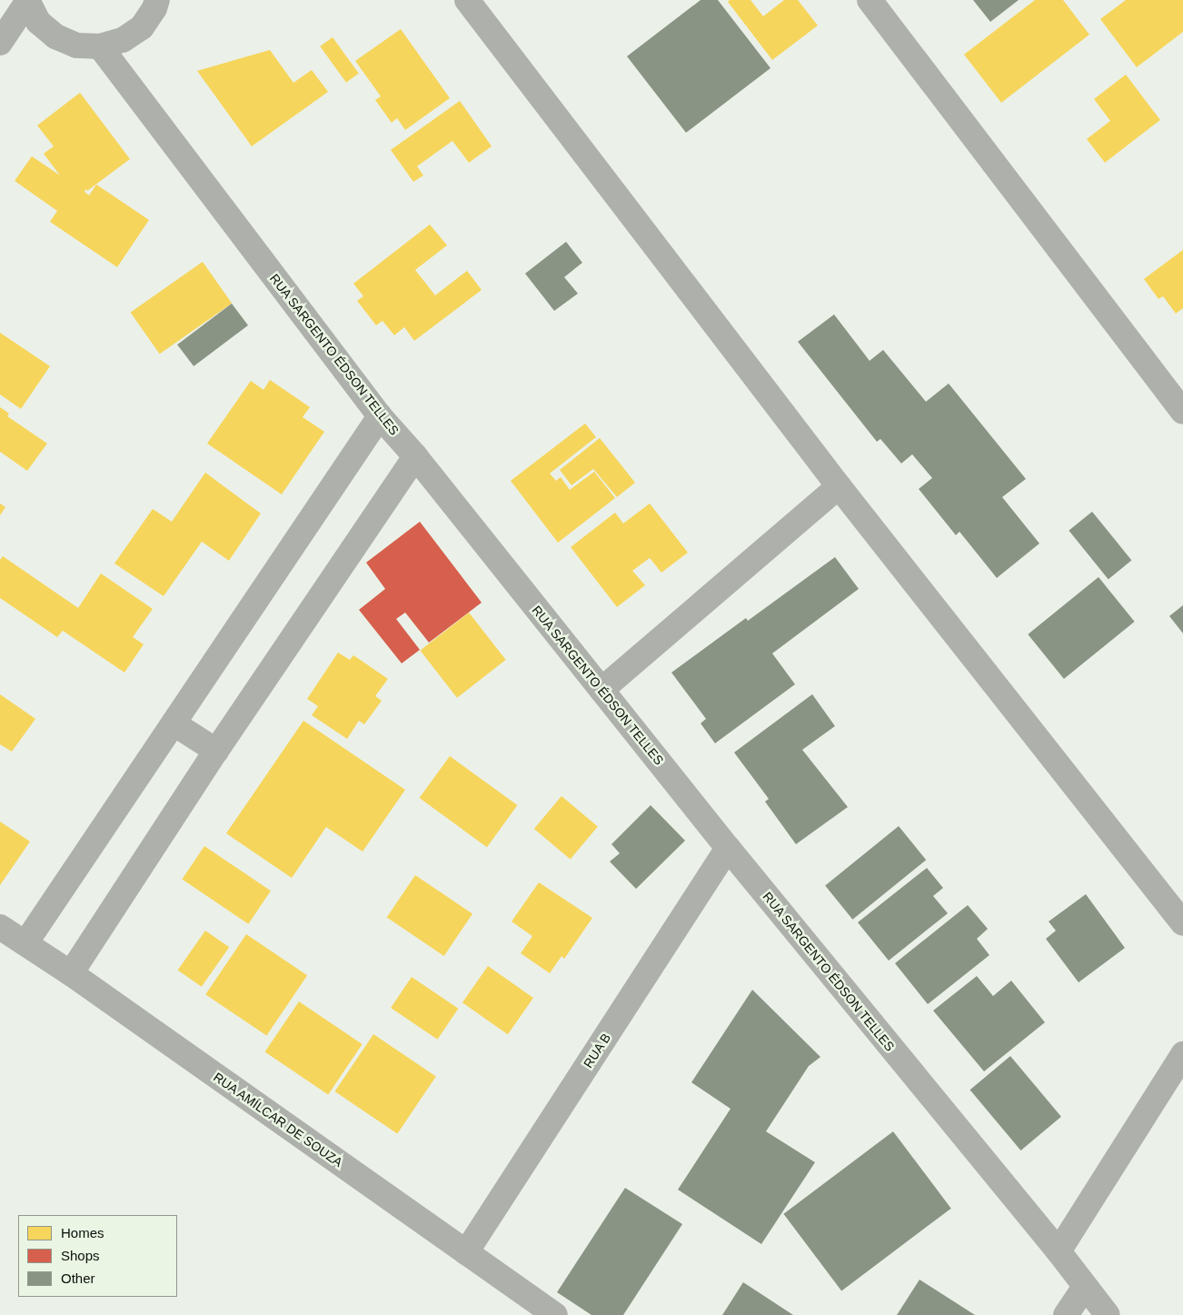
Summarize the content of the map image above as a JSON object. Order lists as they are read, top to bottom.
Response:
{
  "streets": {
    "street": ["RUA SARGENTO ÉDSON TELLES", "RUA B", "RUA AMÍLCAR DE SOUZA"]
  },
  "crossings": [
    ["RUA SARGENTO ÉDSON TELLES", "RUA B"],
    ["RUA B", "RUA AMÍLCAR DE SOUZA"]
  ],
  "legend": ["Homes", "Shops", "Other"]
}
